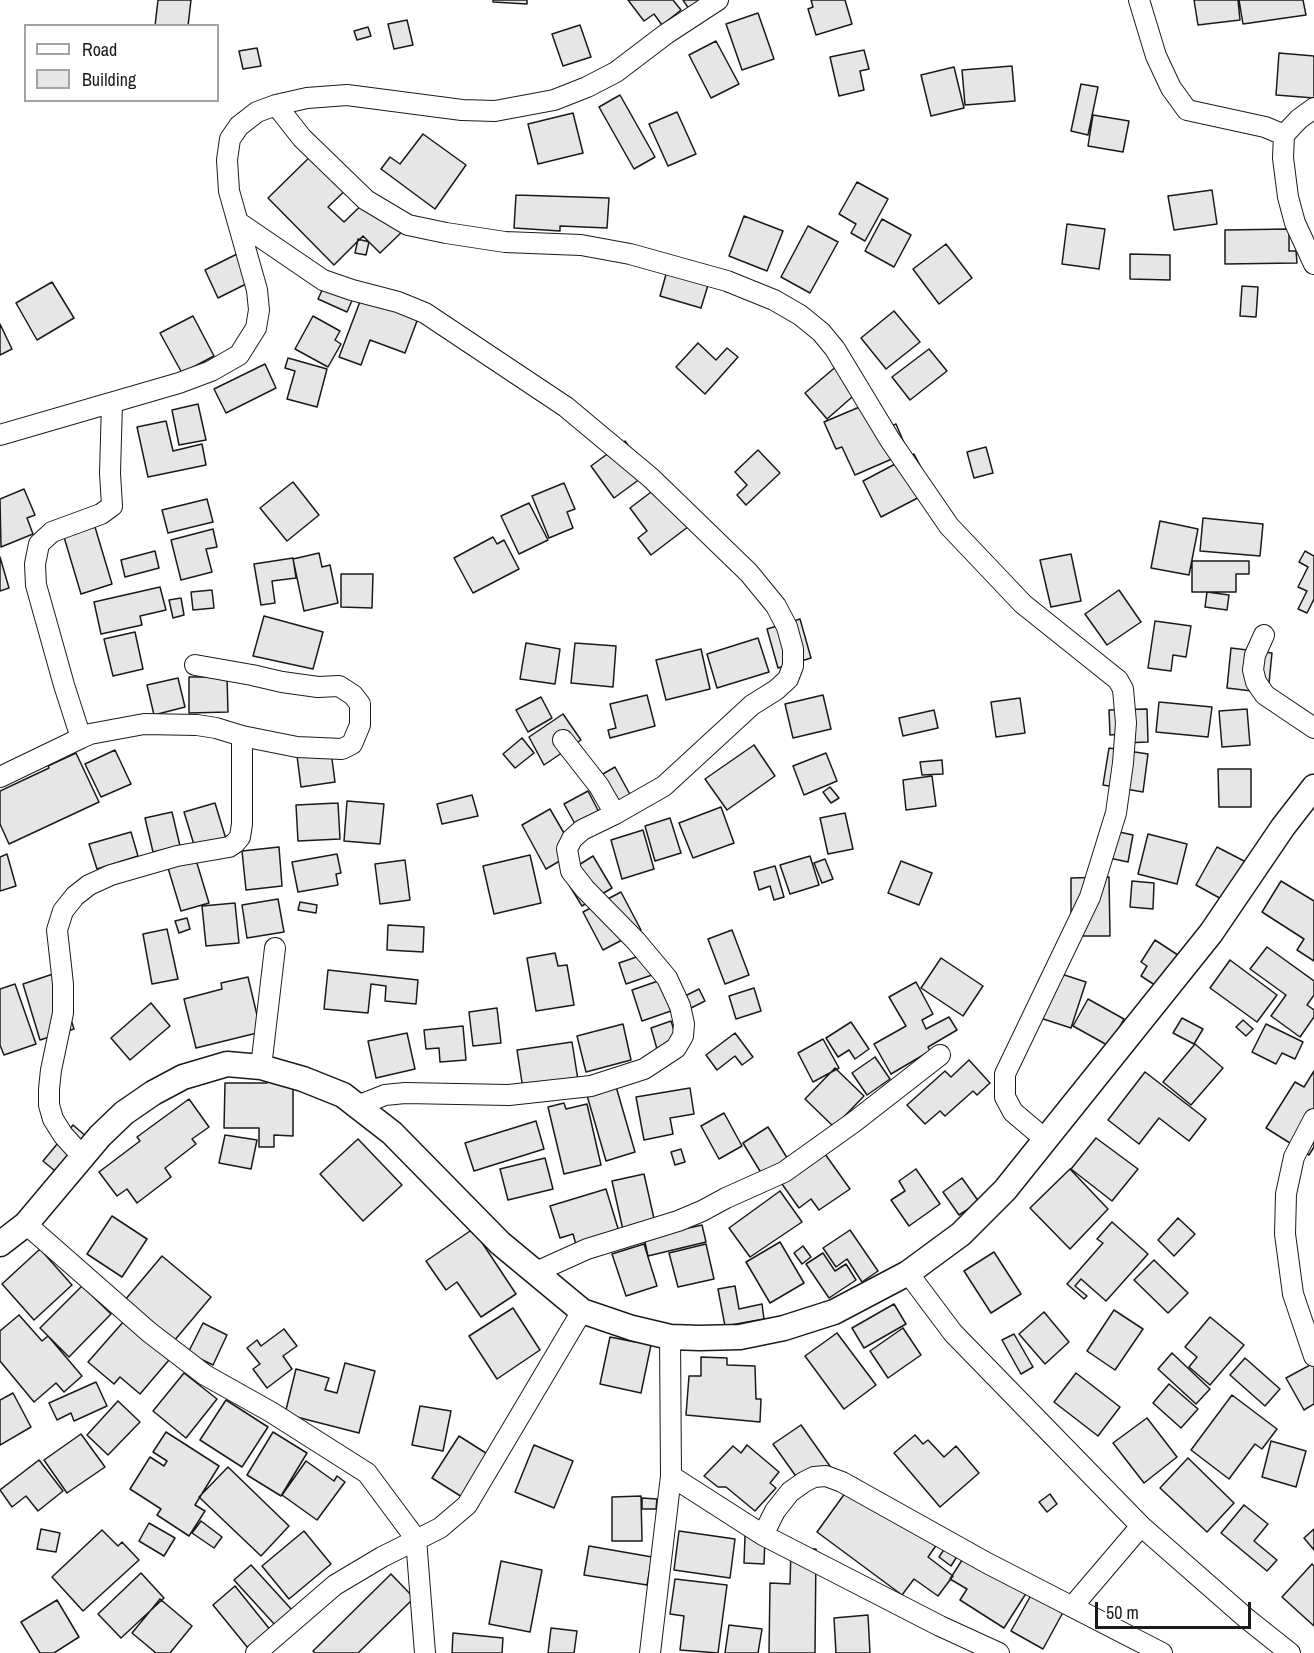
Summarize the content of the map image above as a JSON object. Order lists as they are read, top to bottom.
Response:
{
  "legend": ["Road", "Building"],
  "scale_bar": "50 m"
}
